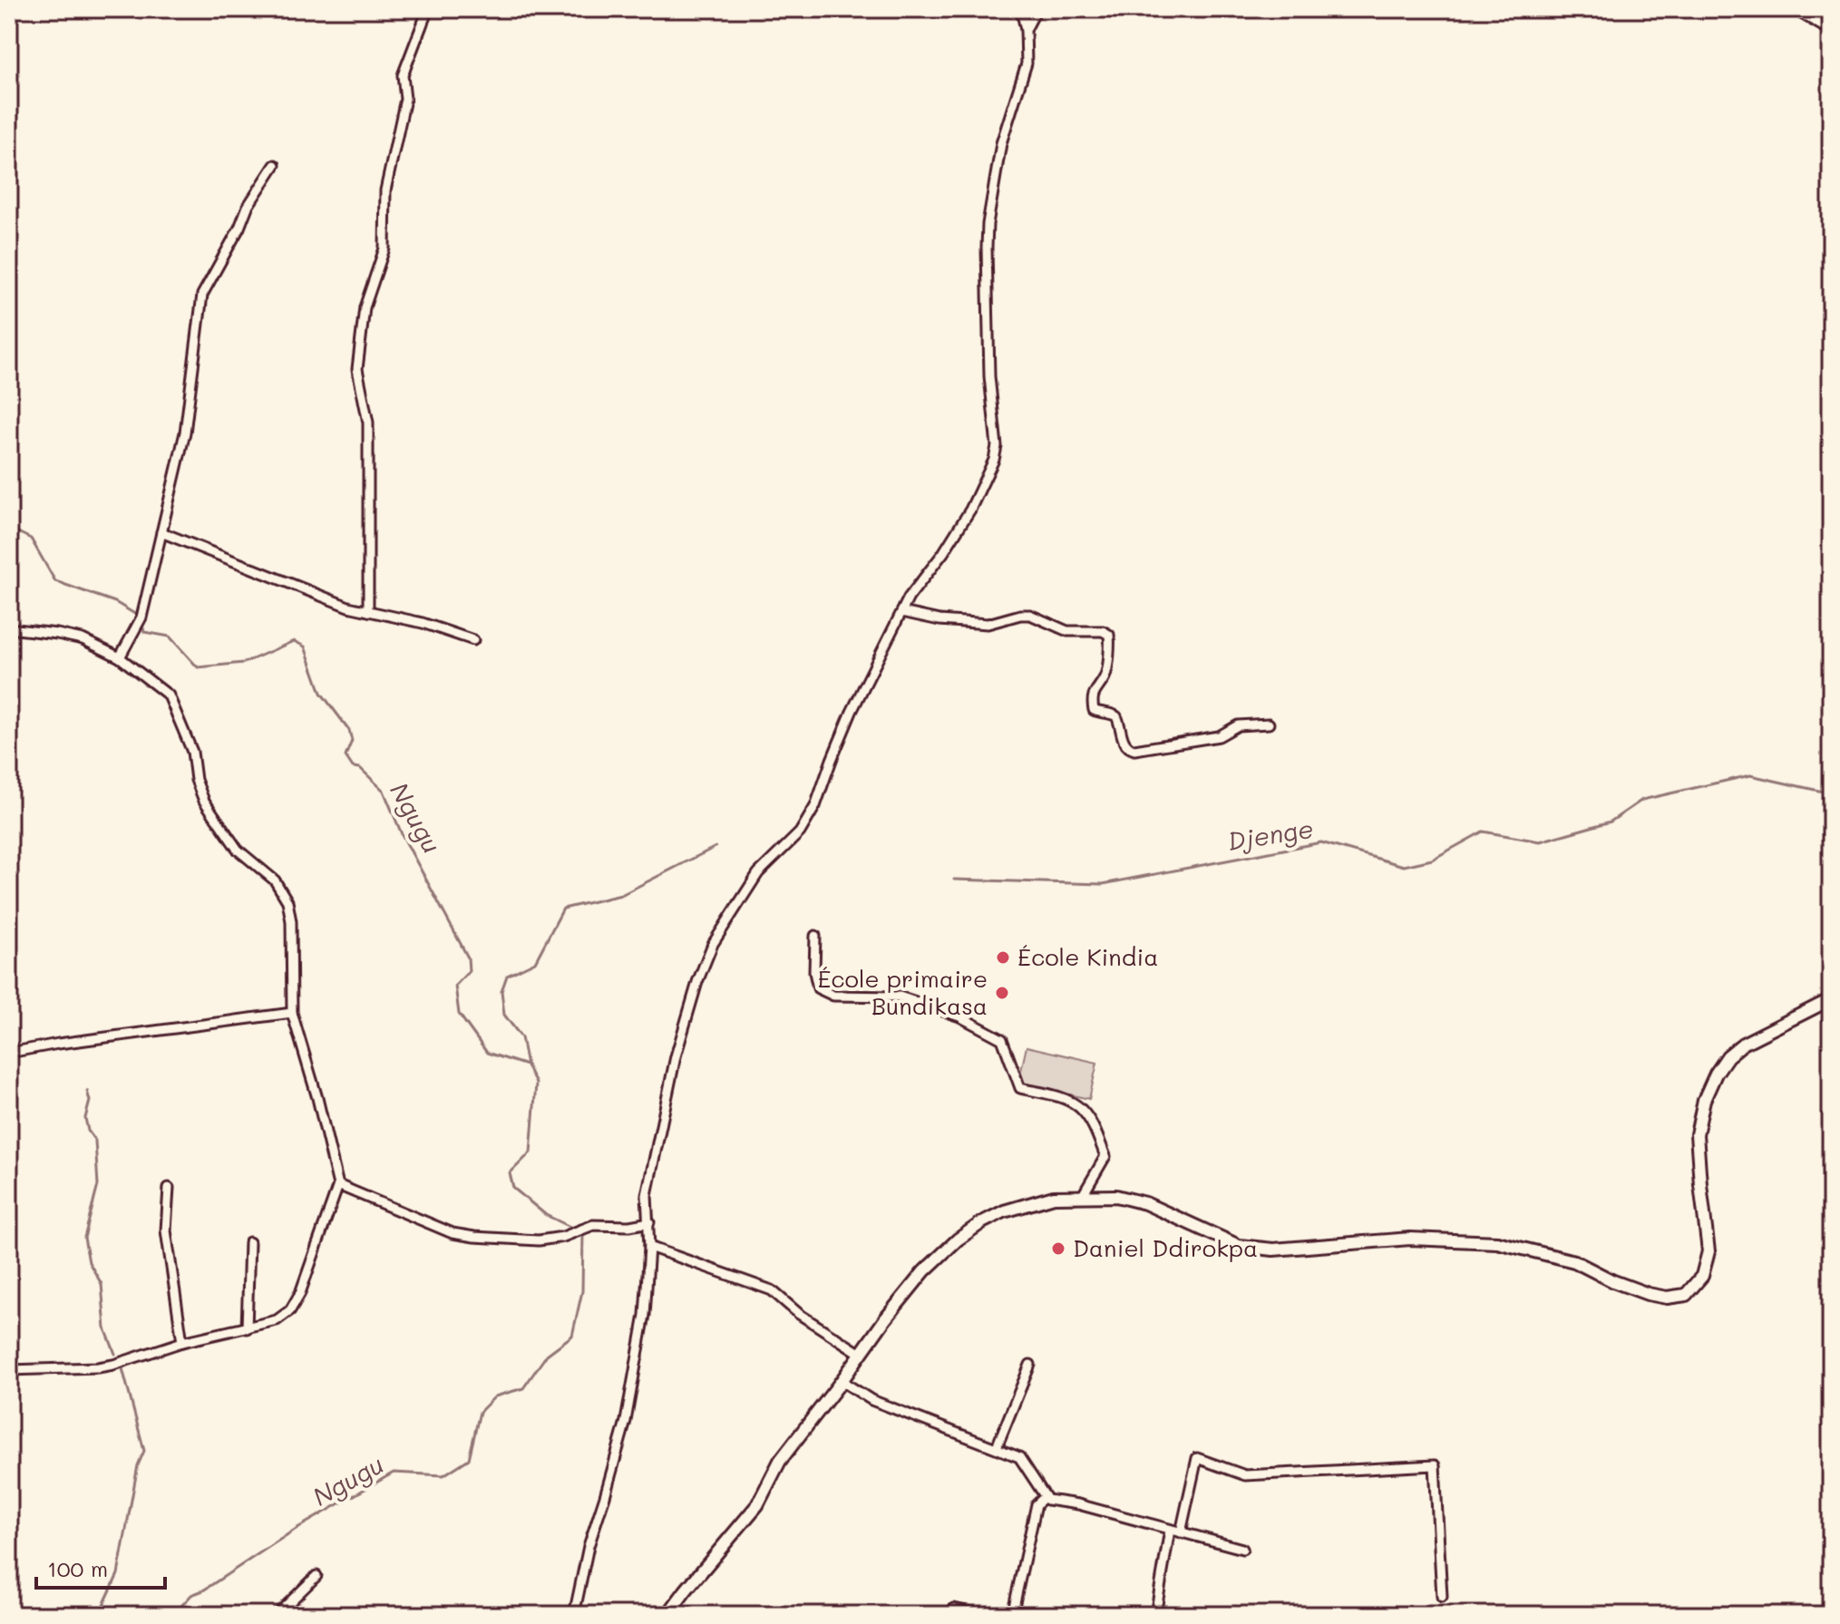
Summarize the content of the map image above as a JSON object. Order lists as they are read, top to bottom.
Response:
{
  "water": ["Ngugu", "Djenge"],
  "places": ["École Kindia", "École primaire Bundikasa", "Daniel Ddirokpa"],
  "scale_bar": "100 m"
}
